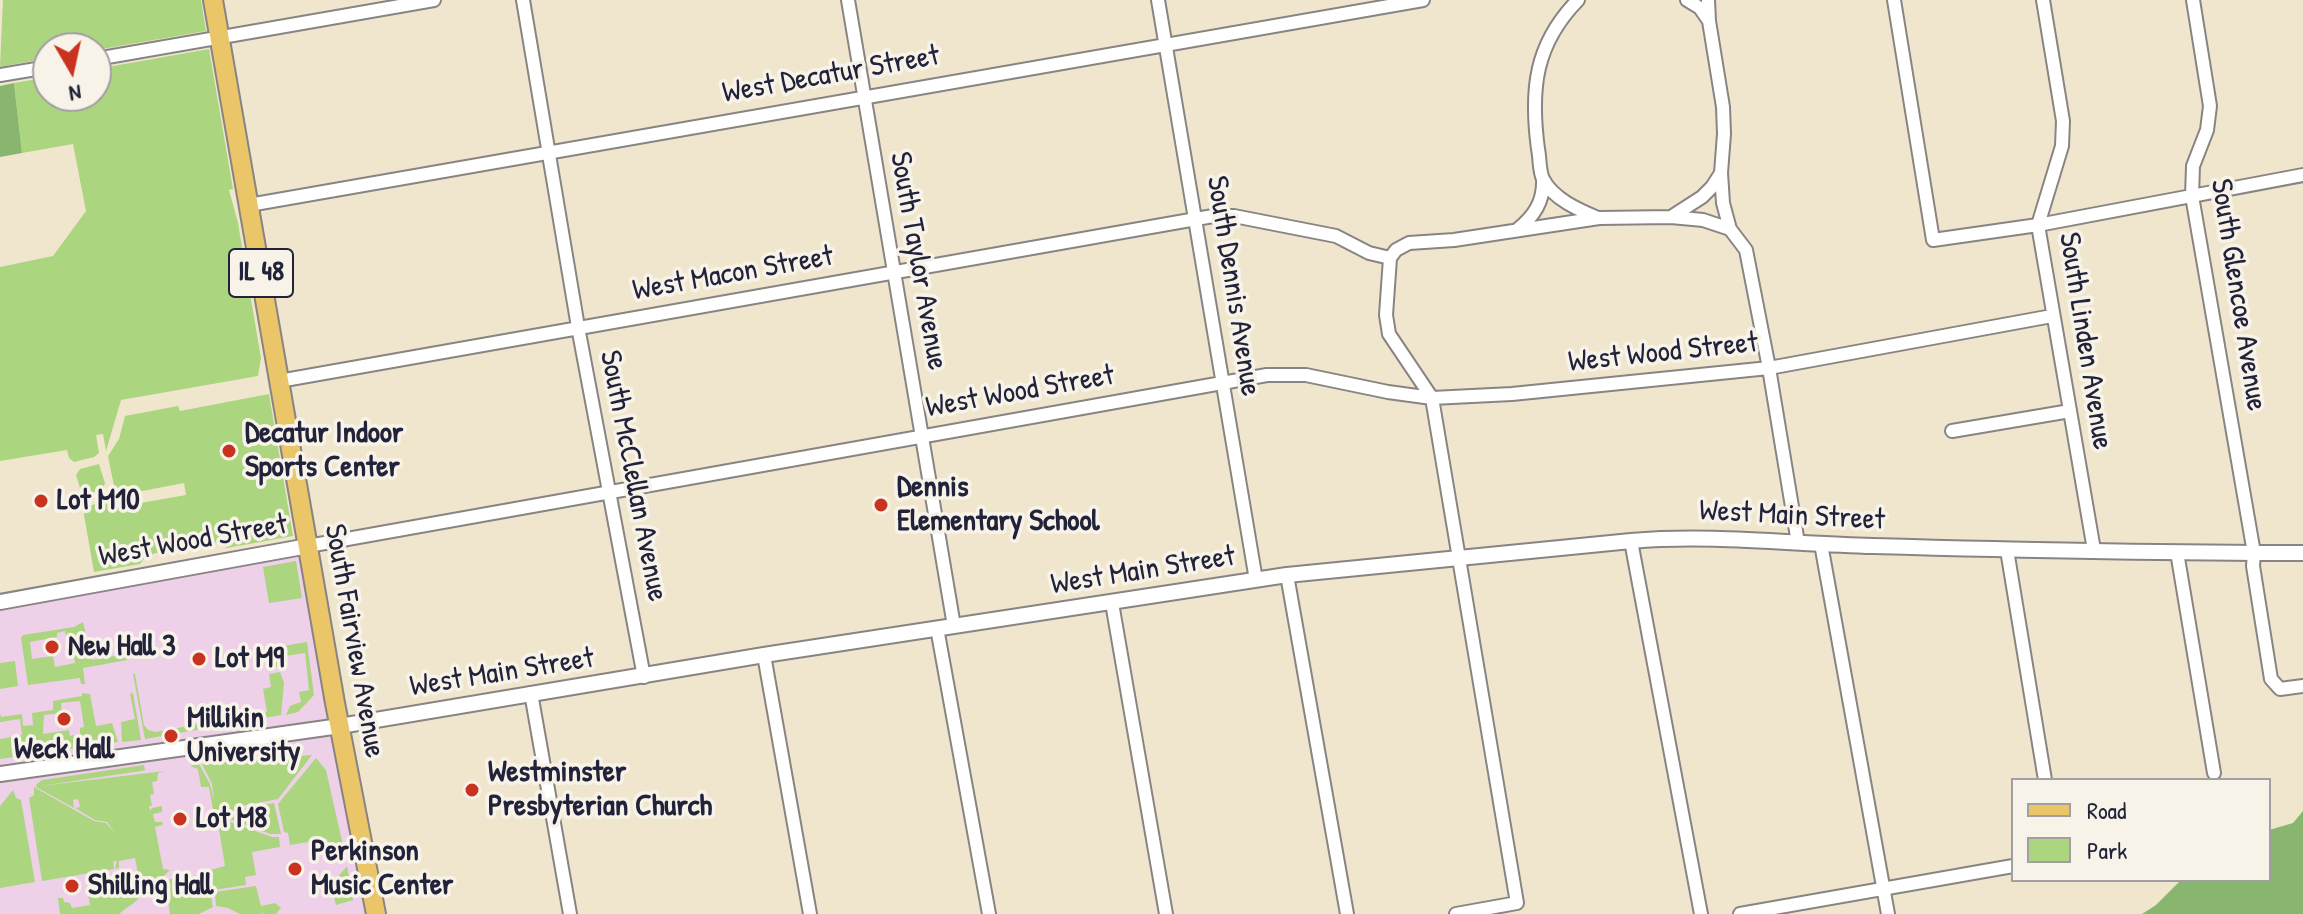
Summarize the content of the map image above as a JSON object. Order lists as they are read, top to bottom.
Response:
{
  "streets": {
    "main road": ["IL 48", "South Fairview Avenue"],
    "street": [
      "West Decatur Street",
      "South Taylor Avenue",
      "West Macon Street",
      "South Dennis Avenue",
      "South Glencoe Avenue",
      "South Linden Avenue",
      "West Wood Street",
      "South McClellan Avenue",
      "West Main Street"
    ]
  },
  "crossings": [
    ["West Decatur Street", "South Taylor Avenue"],
    ["West Decatur Street", "South Dennis Avenue"],
    ["West Decatur Street", "South McClellan Avenue"],
    ["West Decatur Street", "South Fairview Avenue"],
    ["South Taylor Avenue", "West Macon Street"],
    ["South Taylor Avenue", "West Wood Street"],
    ["South Taylor Avenue", "West Main Street"],
    ["West Macon Street", "South Dennis Avenue"],
    ["West Macon Street", "South McClellan Avenue"],
    ["West Macon Street", "South Fairview Avenue"],
    ["South Dennis Avenue", "West Wood Street"],
    ["South Dennis Avenue", "West Main Street"],
    ["South Glencoe Avenue", "West Main Street"],
    ["South Linden Avenue", "West Wood Street"],
    ["South Linden Avenue", "West Main Street"],
    ["West Wood Street", "South McClellan Avenue"],
    ["West Wood Street", "South Fairview Avenue"],
    ["South McClellan Avenue", "West Main Street"],
    ["West Main Street", "South Fairview Avenue"]
  ],
  "places": [
    "Decatur Indoor Sports Center",
    "Lot M10",
    "Dennis Elementary School",
    "New Hall 3",
    "Lot M9",
    "Weck Hall",
    "Millikin University",
    "Westminster Presbyterian Church",
    "Lot M8",
    "Perkinson Music Center",
    "Shilling Hall"
  ],
  "legend": ["Road", "Park"],
  "north": "bottom"
}
